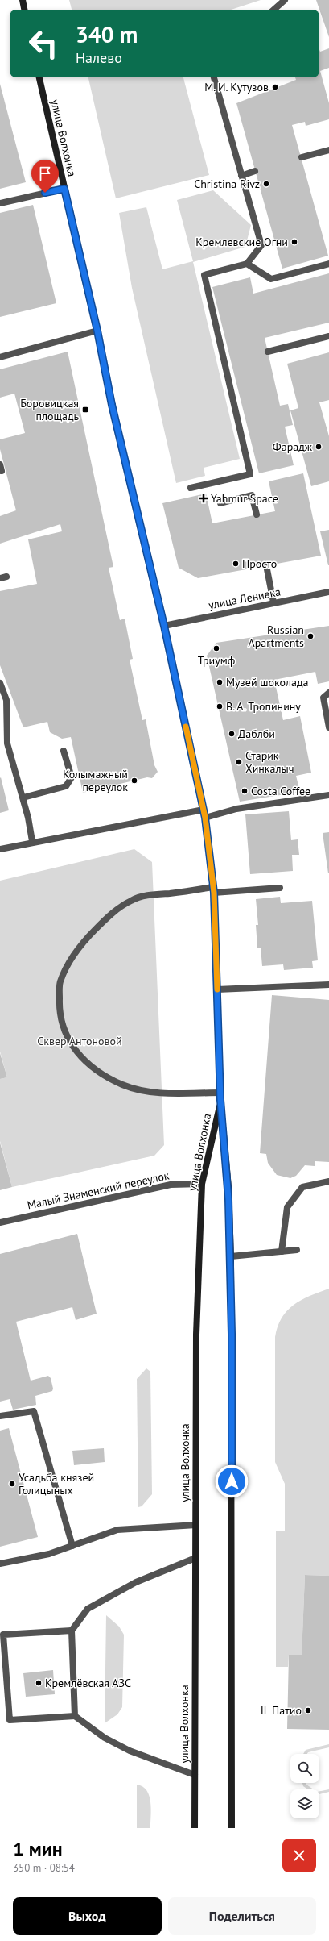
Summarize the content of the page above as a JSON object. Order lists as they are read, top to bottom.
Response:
{
  "streets": {
    "main road": ["улица Волхонка"],
    "street": ["улица Ленивка", "Малый Знаменский переулок"]
  },
  "crossings": [
    ["улица Волхонка", "улица Ленивка"],
    ["улица Волхонка", "Малый Знаменский переулок"]
  ],
  "parks": ["Сквер Антоновой"],
  "places": {
    "other": [
      "М. И. Кутузов",
      "Christina Rivz",
      "Кремлевские Огни",
      "Фарадж",
      "Просто",
      "Russian Apartments",
      "Триумф",
      "Музей шоколада",
      "В. А. Тропинину",
      "Даблби",
      "Старик Хинкалыч",
      "Колымажный переулок",
      "Costa Coffee",
      "Усадьба князей Голицыных",
      "Кремлёвская АЗС",
      "IL Патио"
    ],
    "transit": ["Боровицкая площадь"],
    "health": ["Yahmur Space"]
  },
  "page": {
    "turn": ["340 m", "Налево"],
    "heading": ["1 мин", "350 m · 08:54"],
    "buttons": ["Выход", "Поделиться"]
  }
}
